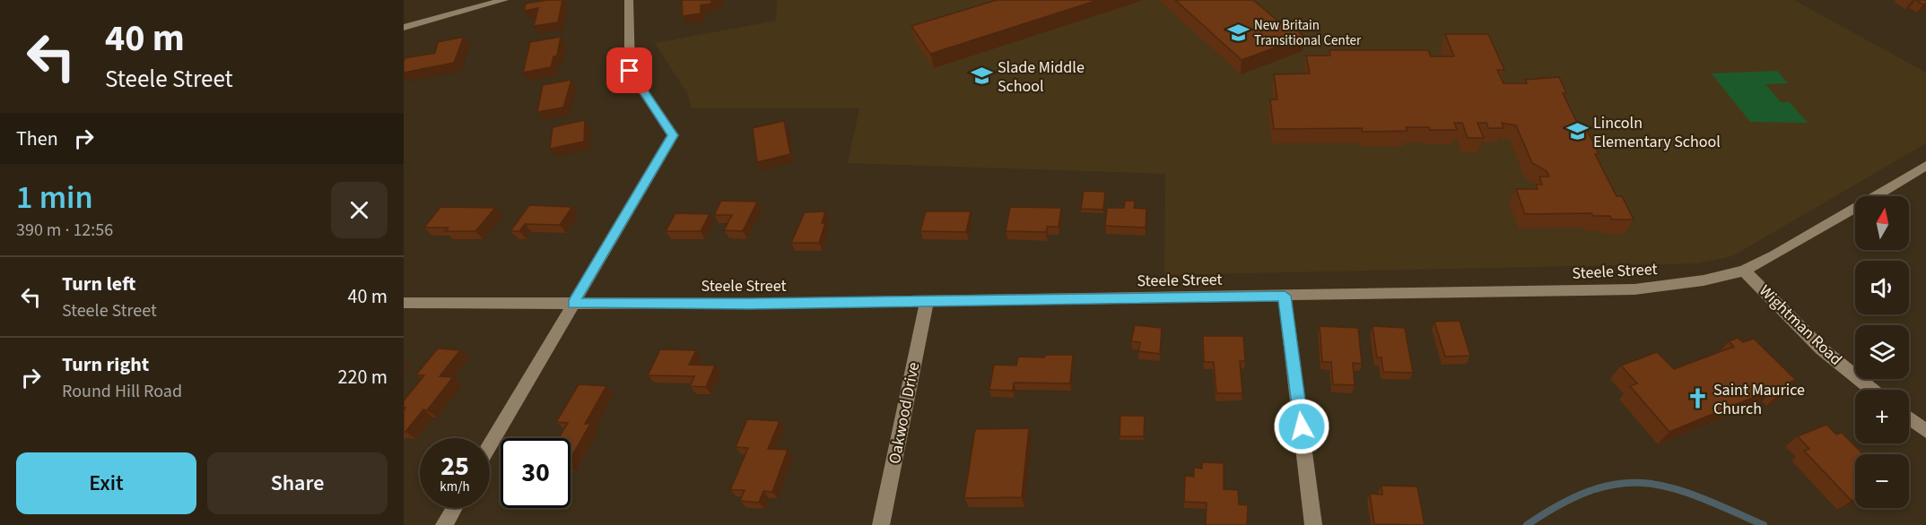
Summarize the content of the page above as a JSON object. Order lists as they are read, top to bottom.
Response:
{
  "streets": {
    "street": ["Steele Street", "Wightman Road", "Oakwood Drive"]
  },
  "crossings": [
    ["Steele Street", "Wightman Road"],
    ["Steele Street", "Oakwood Drive"]
  ],
  "places": {
    "school or university": ["New Britain Transitional Center", "Slade Middle School", "Lincoln Elementary School"],
    "church": ["Saint Maurice Church"]
  },
  "north": "top",
  "page": {
    "turn": ["40 m", "Steele Street"],
    "then": "Then",
    "heading": ["1 min", "390 m · 12:56"],
    "map_buttons": ["+", "−"],
    "list": [
      {
        "name": "Turn left",
        "note": "Steele Street",
        "value": "40 m"
      },
      {
        "name": "Turn right",
        "note": "Round Hill Road",
        "value": "220 m"
      }
    ],
    "speed": "25 km/h",
    "limit": "30",
    "buttons": ["Exit", "Share"]
  }
}
